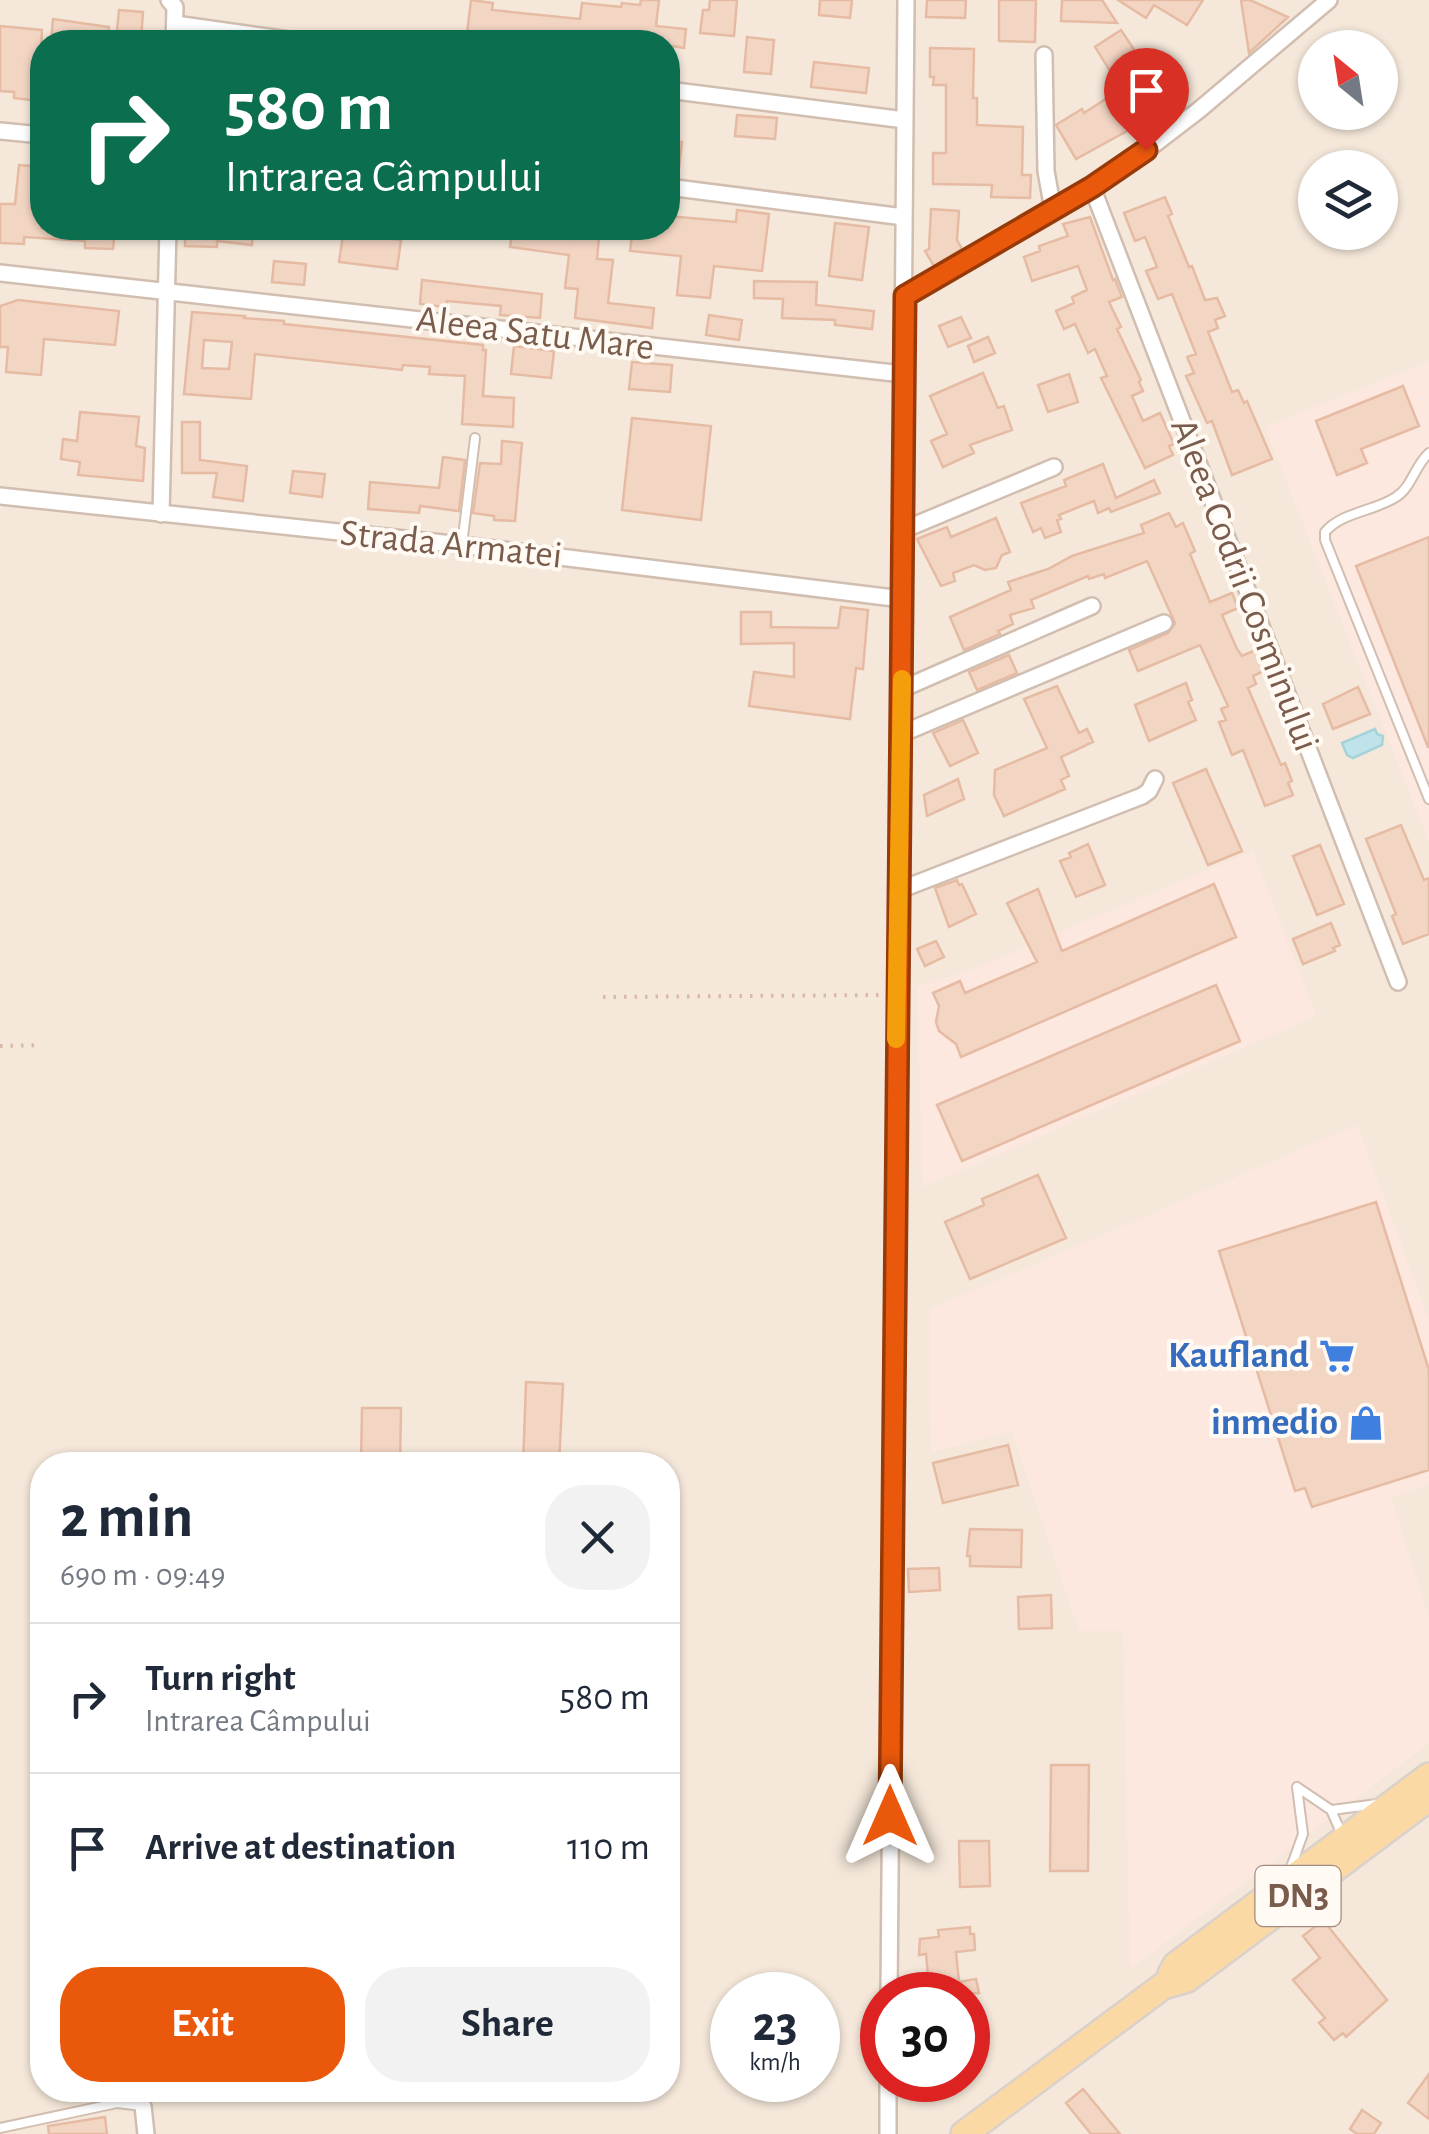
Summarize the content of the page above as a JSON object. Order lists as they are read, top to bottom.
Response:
{
  "streets": {
    "main road": ["DN3"],
    "street": ["Aleea Satu Mare", "Strada Armatei", "Aleea Codrii Cosminului"]
  },
  "places": {
    "supermarket": ["Kaufland"],
    "shop": ["inmedio"]
  },
  "north": "top left",
  "page": {
    "turn": ["580 m", "Intrarea Câmpului"],
    "heading": ["2 min", "690 m · 09:49"],
    "list": [
      {
        "name": "Turn right",
        "note": "Intrarea Câmpului",
        "value": "580 m"
      },
      {
        "name": "Arrive at destination",
        "value": "110 m"
      }
    ],
    "buttons": ["Exit", "Share"],
    "speed": "23 km/h",
    "limit": "30"
  }
}
